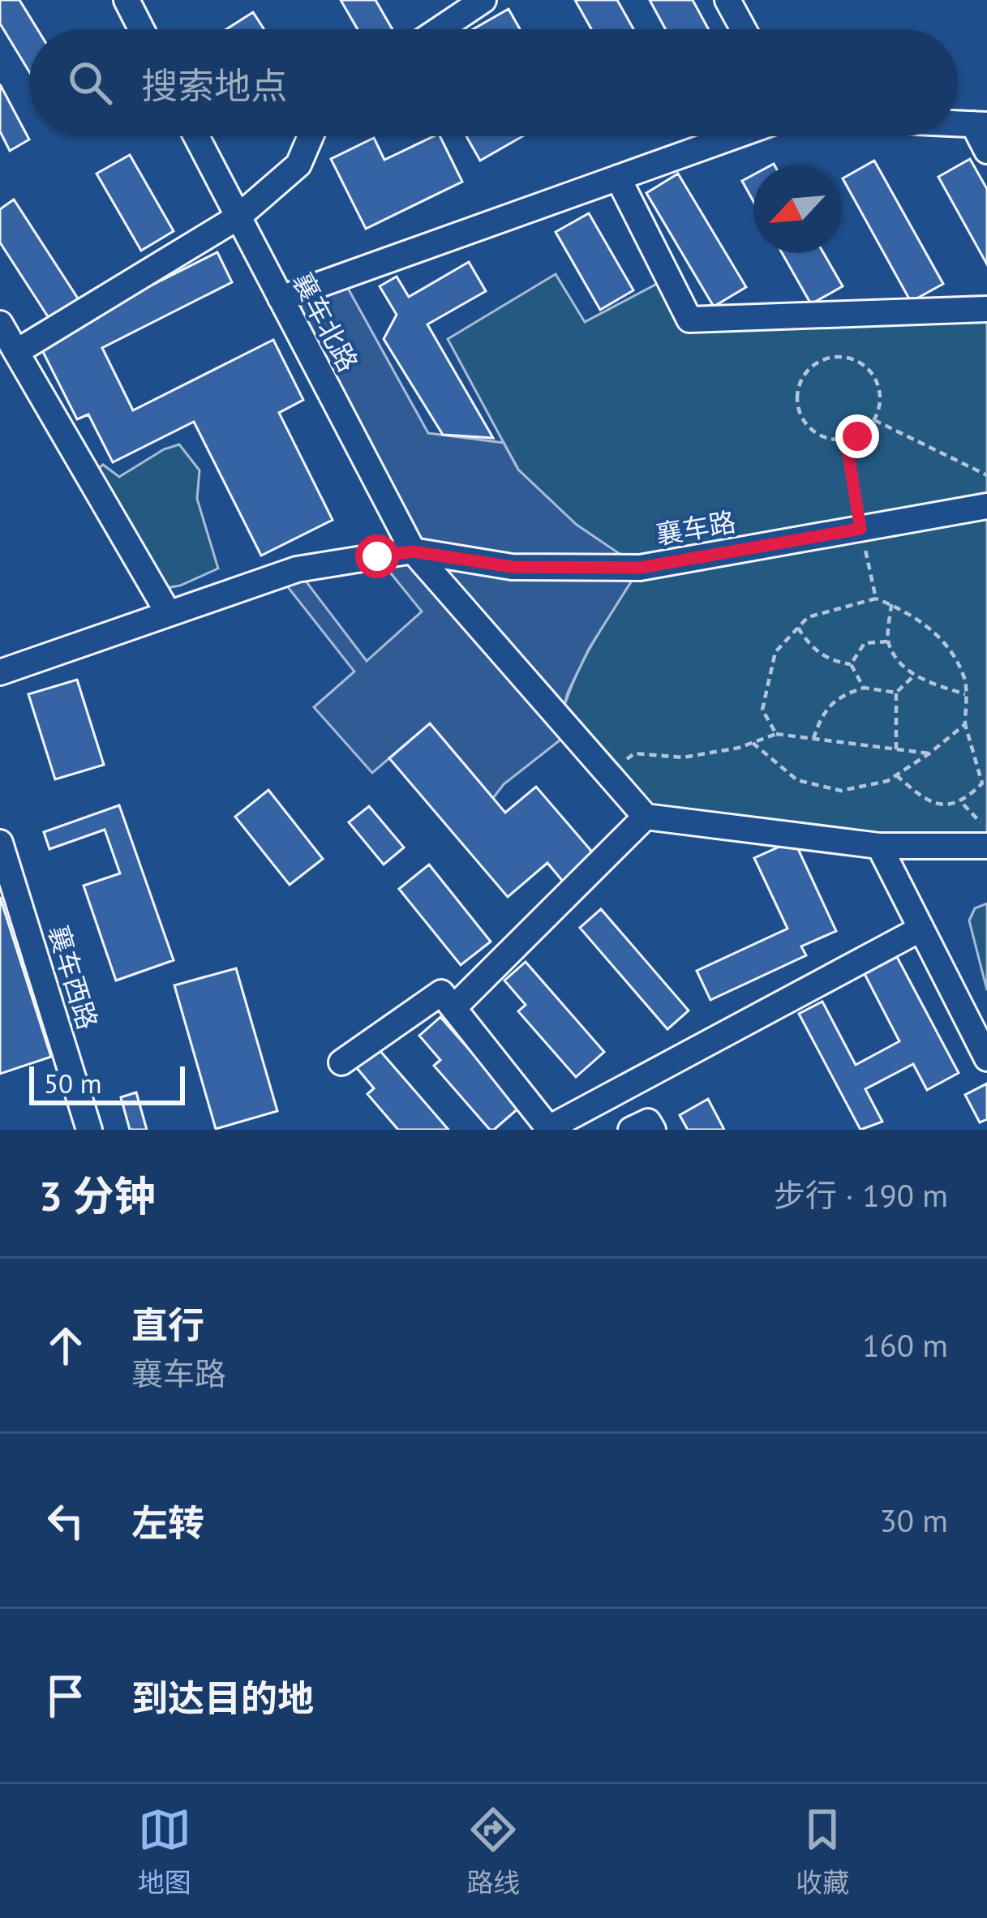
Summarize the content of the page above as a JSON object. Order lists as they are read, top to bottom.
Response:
{
  "streets": {
    "street": ["襄车北路", "襄车路", "襄车西路"]
  },
  "crossings": [
    ["襄车北路", "襄车路"]
  ],
  "scale_bar": "50 m",
  "north": "bottom left",
  "page": {
    "search": "搜索地点",
    "scale": "50 m",
    "heading": ["3 分钟", "步行 · 190 m"],
    "list": [
      ["直行", "襄车路", "160 m"],
      ["左转", "30 m"],
      "到达目的地"
    ],
    "nav": ["地图", "路线", "收藏"]
  }
}
